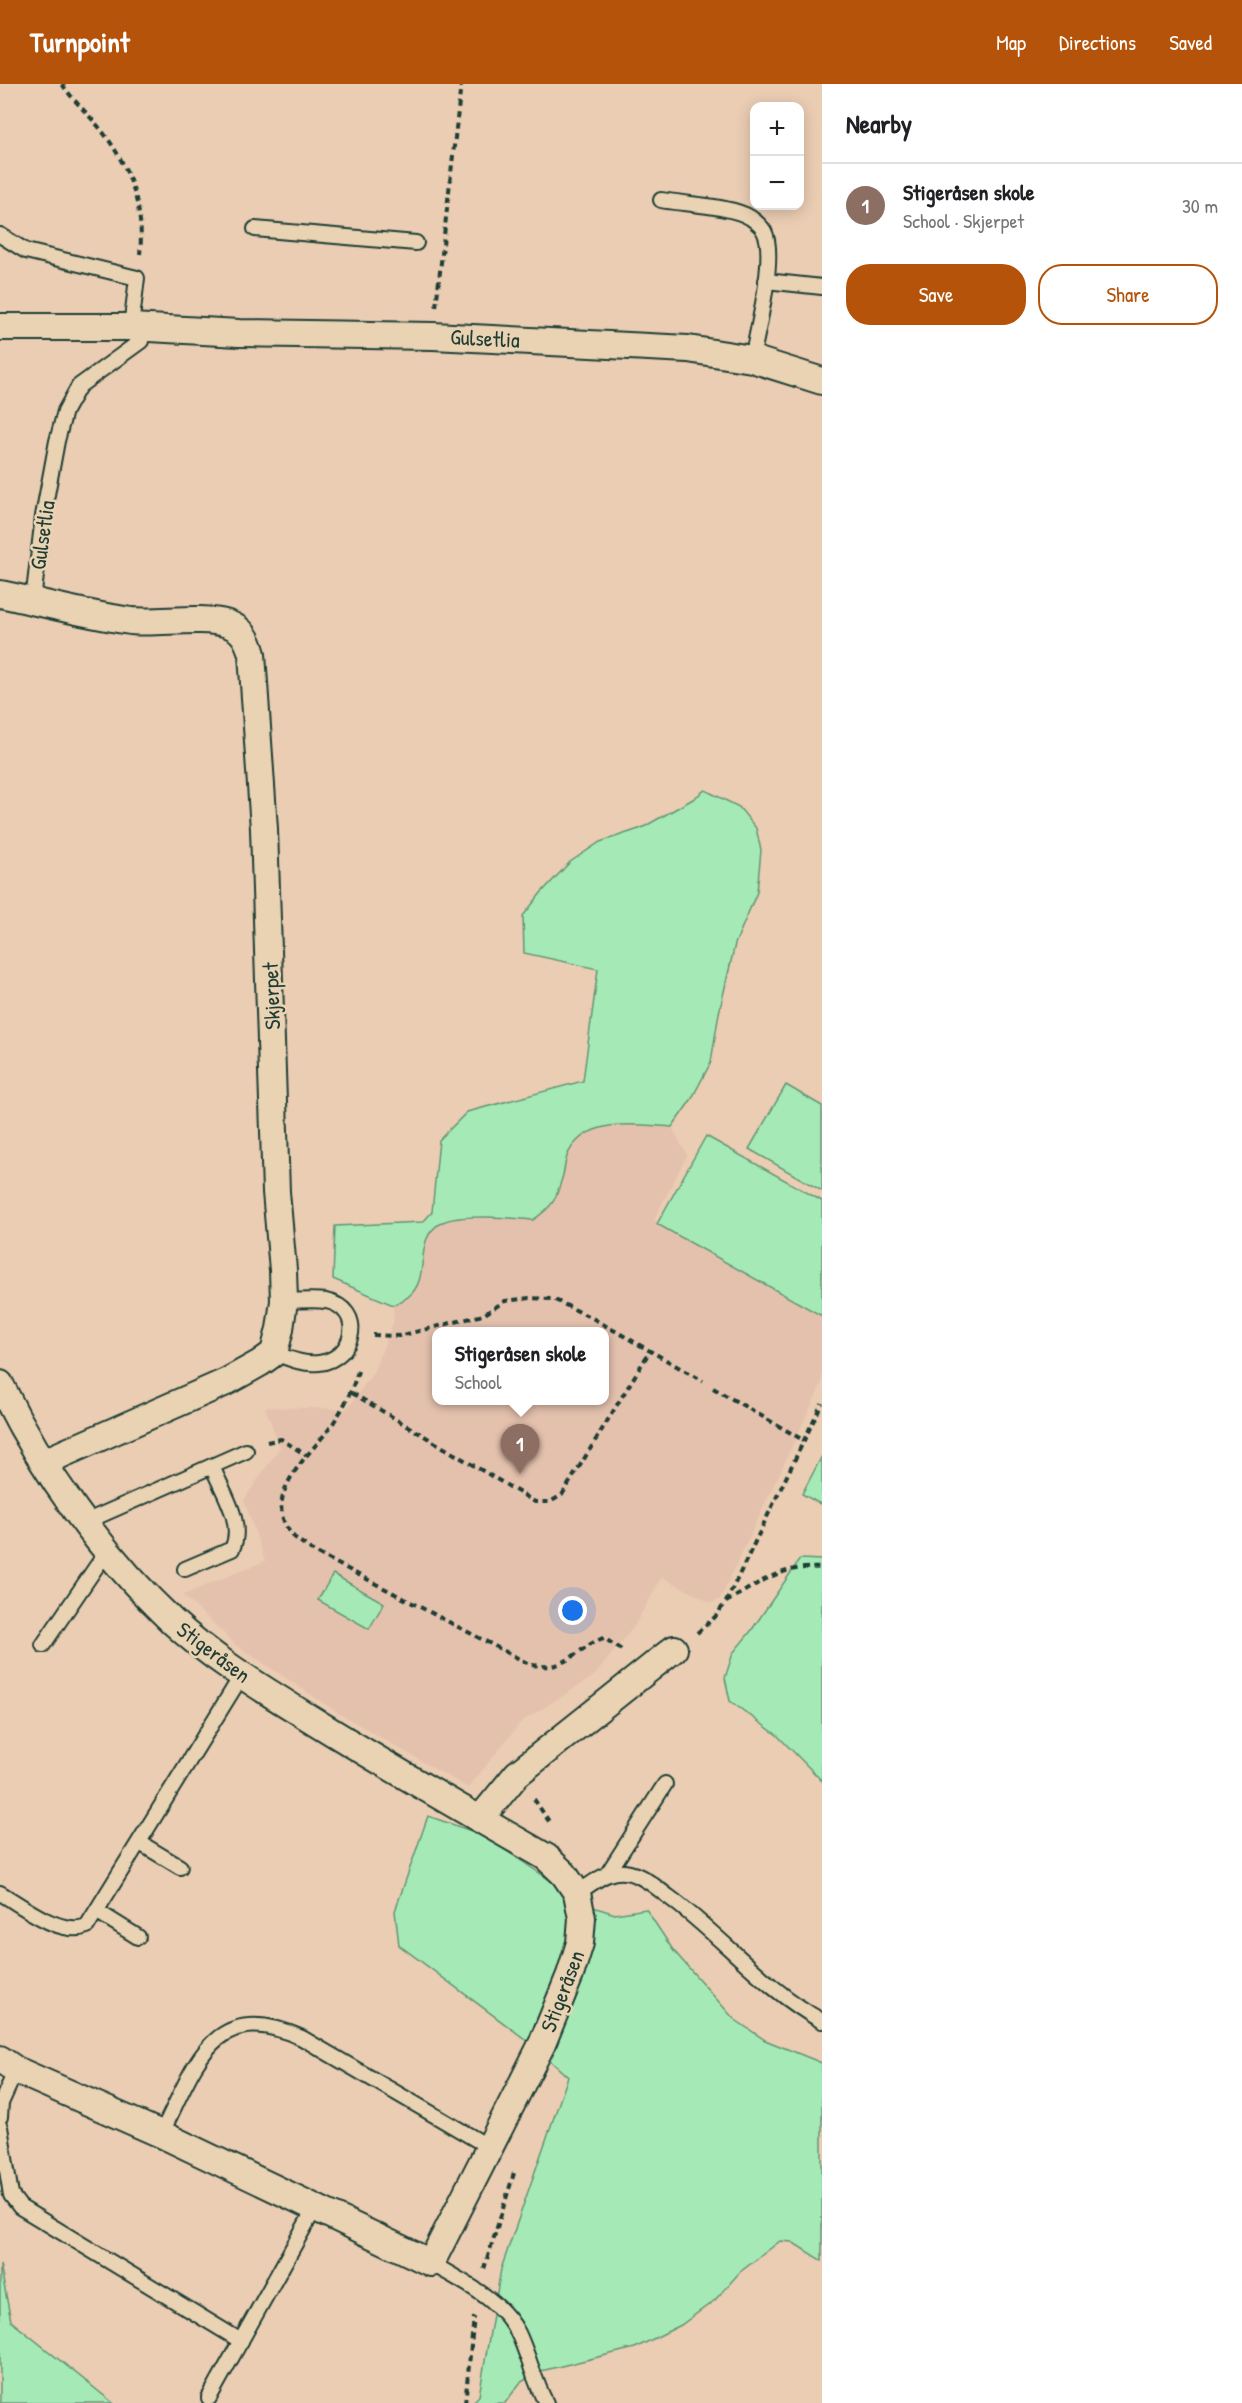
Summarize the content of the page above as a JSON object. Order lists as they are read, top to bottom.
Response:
{
  "streets": {
    "street": ["Gulsetlia", "Skjerpet", "Stigeråsen"]
  },
  "crossings": [
    ["Gulsetlia", "Skjerpet"]
  ],
  "page": {
    "header": "Turnpoint",
    "nav": ["Map", "Directions", "Saved"],
    "heading": "Nearby",
    "map_buttons": ["+", "−"],
    "list": [
      {
        "mark": "1",
        "name": "Stigeråsen skole",
        "note": "School · Skjerpet",
        "value": "30 m"
      }
    ],
    "buttons": ["Save", "Share"],
    "popup": ["Stigeråsen skole", "School"],
    "pins": "1"
  }
}
